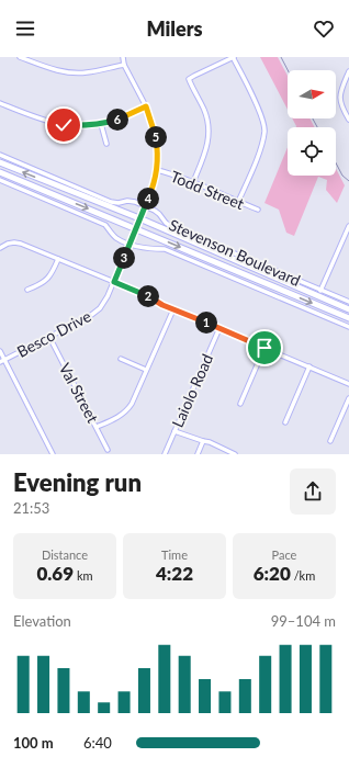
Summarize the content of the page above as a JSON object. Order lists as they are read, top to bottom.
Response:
{
  "streets": {
    "main road": ["Stevenson Boulevard"],
    "street": [
      "Todd Street",
      "Besco Drive",
      "Laiolo Road",
      "Val Street"
    ]
  },
  "crossings": [
    ["Todd Street", "Besco Drive"],
    ["Stevenson Boulevard", "Besco Drive"],
    ["Besco Drive", "Val Street"]
  ],
  "north": "right",
  "page": {
    "header": "Milers",
    "pins": [
      "6",
      "5",
      "4",
      "3",
      "2",
      "1"
    ],
    "heading": ["Evening run", "21:53"],
    "stats": [
      ["Distance", "0.69 km"],
      ["Time", "4:22"],
      ["Pace", "6:20 /km"]
    ],
    "chart": ["Elevation", "99–104 m"],
    "list": [
      {
        "name": "100 m",
        "note": "6:40"
      }
    ]
  }
}
